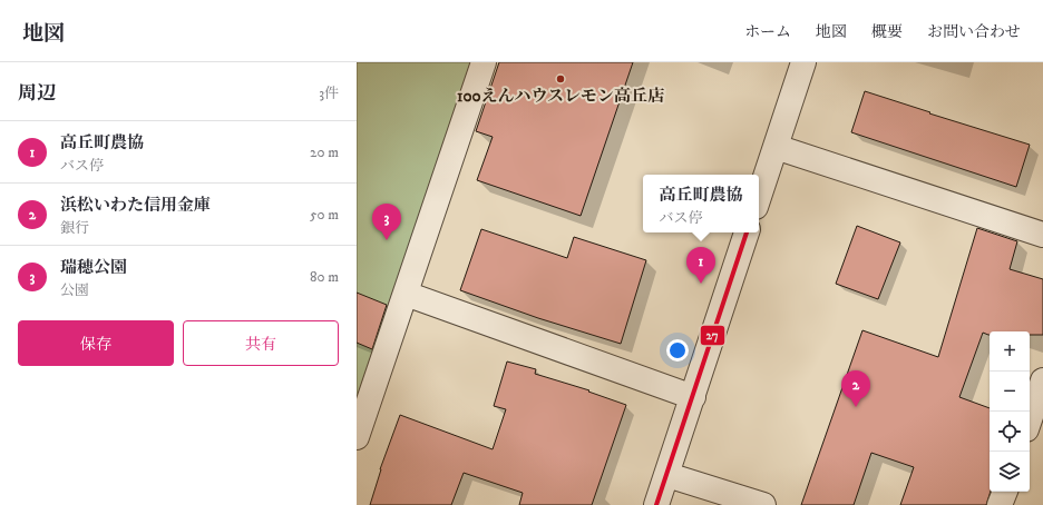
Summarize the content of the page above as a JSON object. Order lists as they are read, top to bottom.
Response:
{
  "places": ["100えんハウスレモン高丘店"],
  "lines": ["transit line 27"],
  "page": {
    "header": "地図",
    "nav": [
      "ホーム",
      "地図",
      "概要",
      "お問い合わせ"
    ],
    "heading": ["周辺", "3件"],
    "list": [
      {
        "mark": "1",
        "name": "高丘町農協",
        "note": "バス停",
        "value": "20 m"
      },
      {
        "mark": "2",
        "name": "浜松いわた信用金庫",
        "note": "銀行",
        "value": "50 m"
      },
      {
        "mark": "3",
        "name": "瑞穂公園",
        "note": "公園",
        "value": "80 m"
      }
    ],
    "popup": ["高丘町農協", "バス停"],
    "pins": ["3", "1", "2"],
    "buttons": ["保存", "共有"],
    "map_buttons": ["+", "−"]
  }
}
